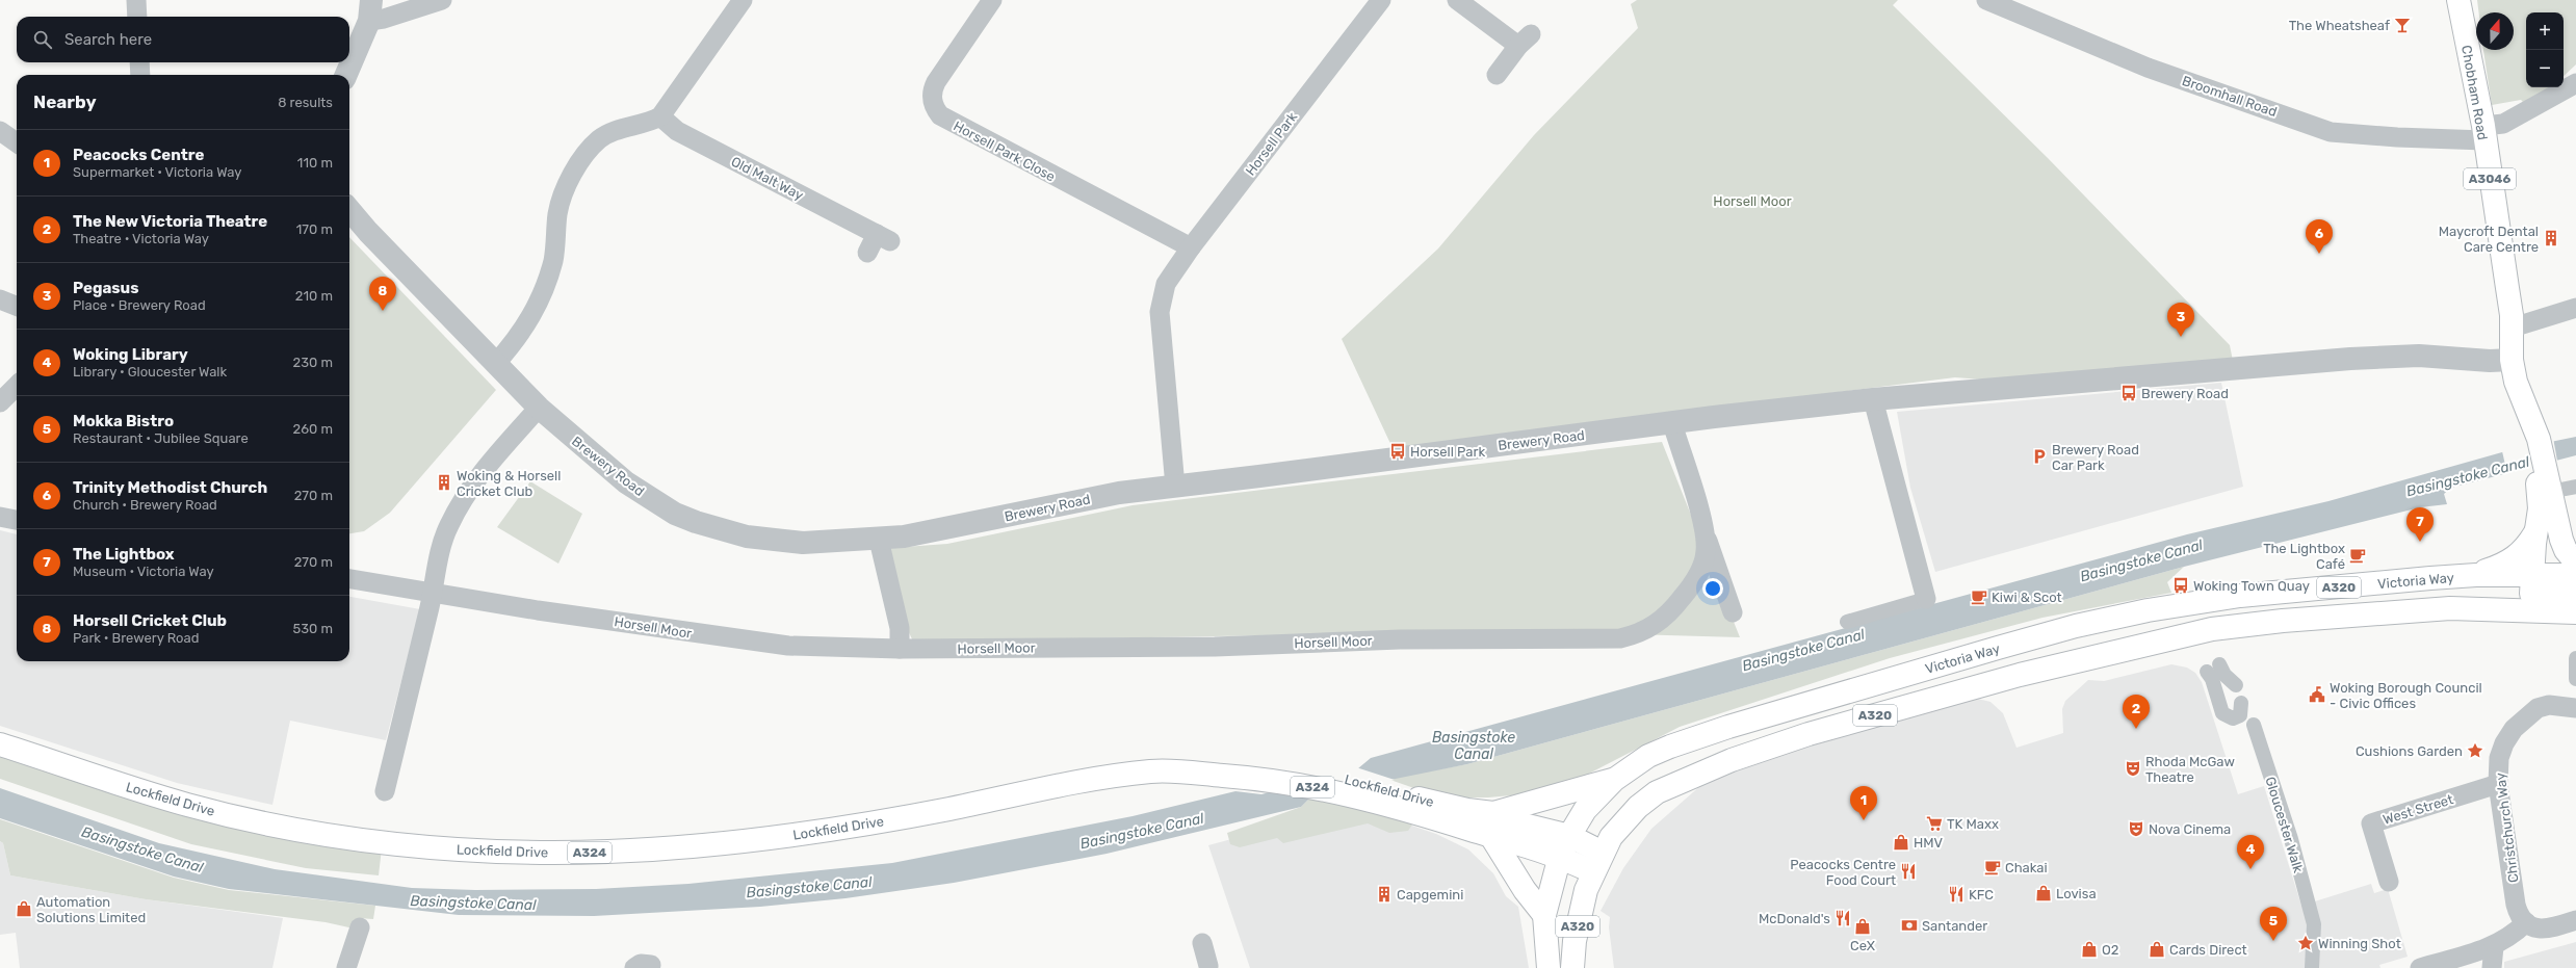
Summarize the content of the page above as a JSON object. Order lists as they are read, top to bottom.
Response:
{
  "streets": {
    "main road": [
      "Chobham Road",
      "A3046",
      "Victoria Way",
      "A320",
      "A324",
      "Lockfield Drive"
    ],
    "street": [
      "Broomhall Road",
      "Horsell Park",
      "Horsell Park Close",
      "Old Malt Way",
      "Brewery Road",
      "Horsell Moor",
      "West Street",
      "Gloucester Walk",
      "Christchurch Way"
    ]
  },
  "crossings": [
    ["Chobham Road", "Broomhall Road"],
    ["Chobham Road", "Brewery Road"],
    ["Chobham Road", "Victoria Way"],
    ["Horsell Park", "Horsell Park Close"],
    ["Horsell Park", "Brewery Road"],
    ["Brewery Road", "Horsell Moor"],
    ["Victoria Way", "Lockfield Drive"],
    ["West Street", "Christchurch Way"]
  ],
  "water": ["Basingstoke Canal"],
  "parks": ["Horsell Moor"],
  "places": {
    "bar": ["The Wheatsheaf"],
    "building": ["Maycroft Dental Care Centre", "Woking & Horsell Cricket Club", "Capgemini"],
    "bus stop": ["Brewery Road", "Horsell Park", "Woking Town Quay"],
    "parking": ["Brewery Road Car Park"],
    "cafe": ["The Lightbox Café", "Kiwi & Scot", "Chakai"],
    "public building": ["Woking Borough Council - Civic Offices"],
    "place": ["Cushions Garden", "Winning Shot"],
    "theatre": ["Rhoda McGaw Theatre", "Nova Cinema"],
    "supermarket": ["TK Maxx"],
    "shop": [
      "HMV",
      "Lovisa",
      "Automation Solutions Limited",
      "CeX",
      "O2",
      "Cards Direct"
    ],
    "restaurant": ["Peacocks Centre Food Court", "KFC", "McDonald's"],
    "bank": ["Santander"]
  },
  "north": "top",
  "page": {
    "map_buttons": ["+", "−"],
    "search": "Search here",
    "heading": ["Nearby", "8 results"],
    "list": [
      {
        "mark": "1",
        "name": "Peacocks Centre",
        "note": "Supermarket · Victoria Way",
        "value": "110 m"
      },
      {
        "mark": "2",
        "name": "The New Victoria Theatre",
        "note": "Theatre · Victoria Way",
        "value": "170 m"
      },
      {
        "mark": "3",
        "name": "Pegasus",
        "note": "Place · Brewery Road",
        "value": "210 m"
      },
      {
        "mark": "4",
        "name": "Woking Library",
        "note": "Library · Gloucester Walk",
        "value": "230 m"
      },
      {
        "mark": "5",
        "name": "Mokka Bistro",
        "note": "Restaurant · Jubilee Square",
        "value": "260 m"
      },
      {
        "mark": "6",
        "name": "Trinity Methodist Church",
        "note": "Church · Brewery Road",
        "value": "270 m"
      },
      {
        "mark": "7",
        "name": "The Lightbox",
        "note": "Museum · Victoria Way",
        "value": "270 m"
      },
      {
        "mark": "8",
        "name": "Horsell Cricket Club",
        "note": "Park · Brewery Road",
        "value": "530 m"
      }
    ],
    "pins": [
      "6",
      "8",
      "3",
      "7",
      "2",
      "1",
      "4",
      "5"
    ]
  }
}
